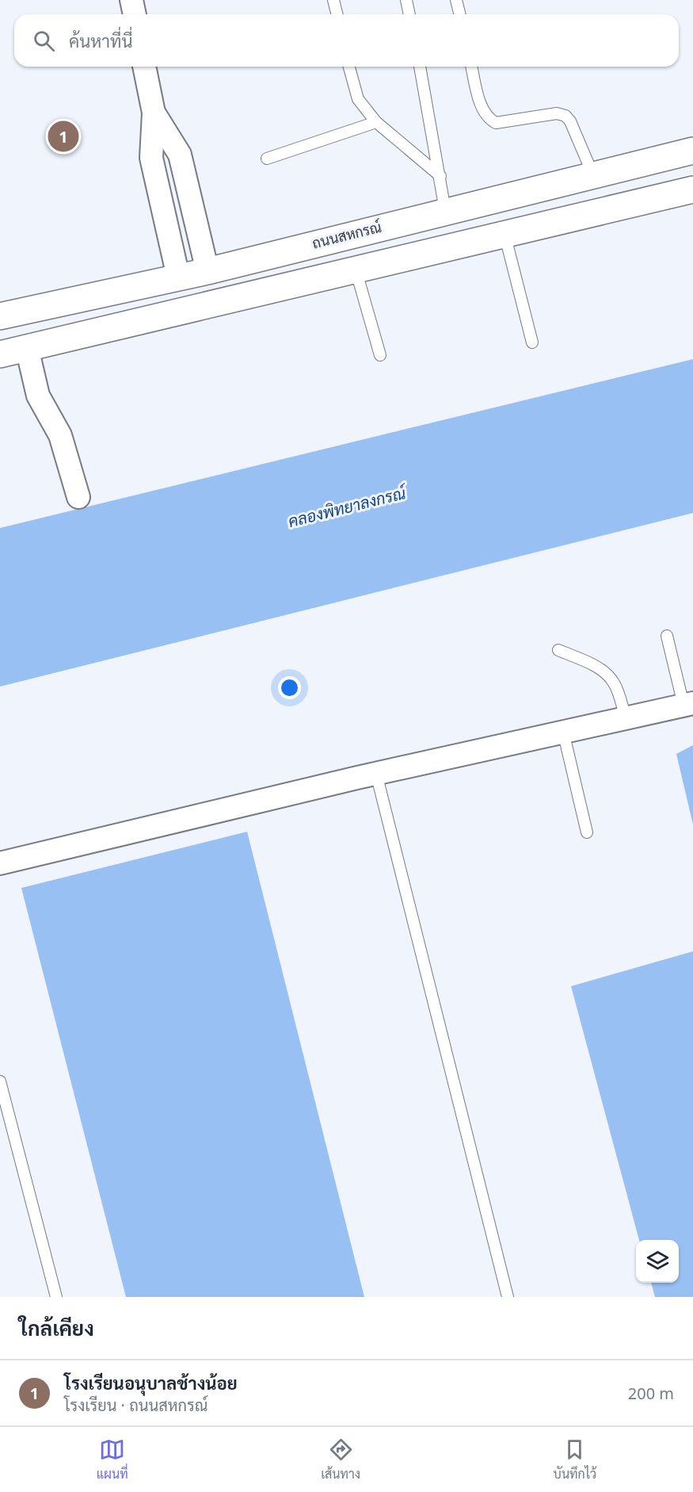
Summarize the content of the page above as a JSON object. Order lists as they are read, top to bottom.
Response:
{
  "streets": {
    "main road": ["ถนนสหกรณ์"]
  },
  "water": ["คลองพิทยาลงกรณ์"],
  "page": {
    "search": "ค้นหาที่นี่",
    "pins": "1",
    "heading": "ใกล้เคียง",
    "list": [
      {
        "mark": "1",
        "name": "โรงเรียนอนุบาลช้างน้อย",
        "note": "โรงเรียน · ถนนสหกรณ์",
        "value": "200 m"
      }
    ],
    "nav": ["แผนที่", "เส้นทาง", "บันทึกไว้"]
  }
}
